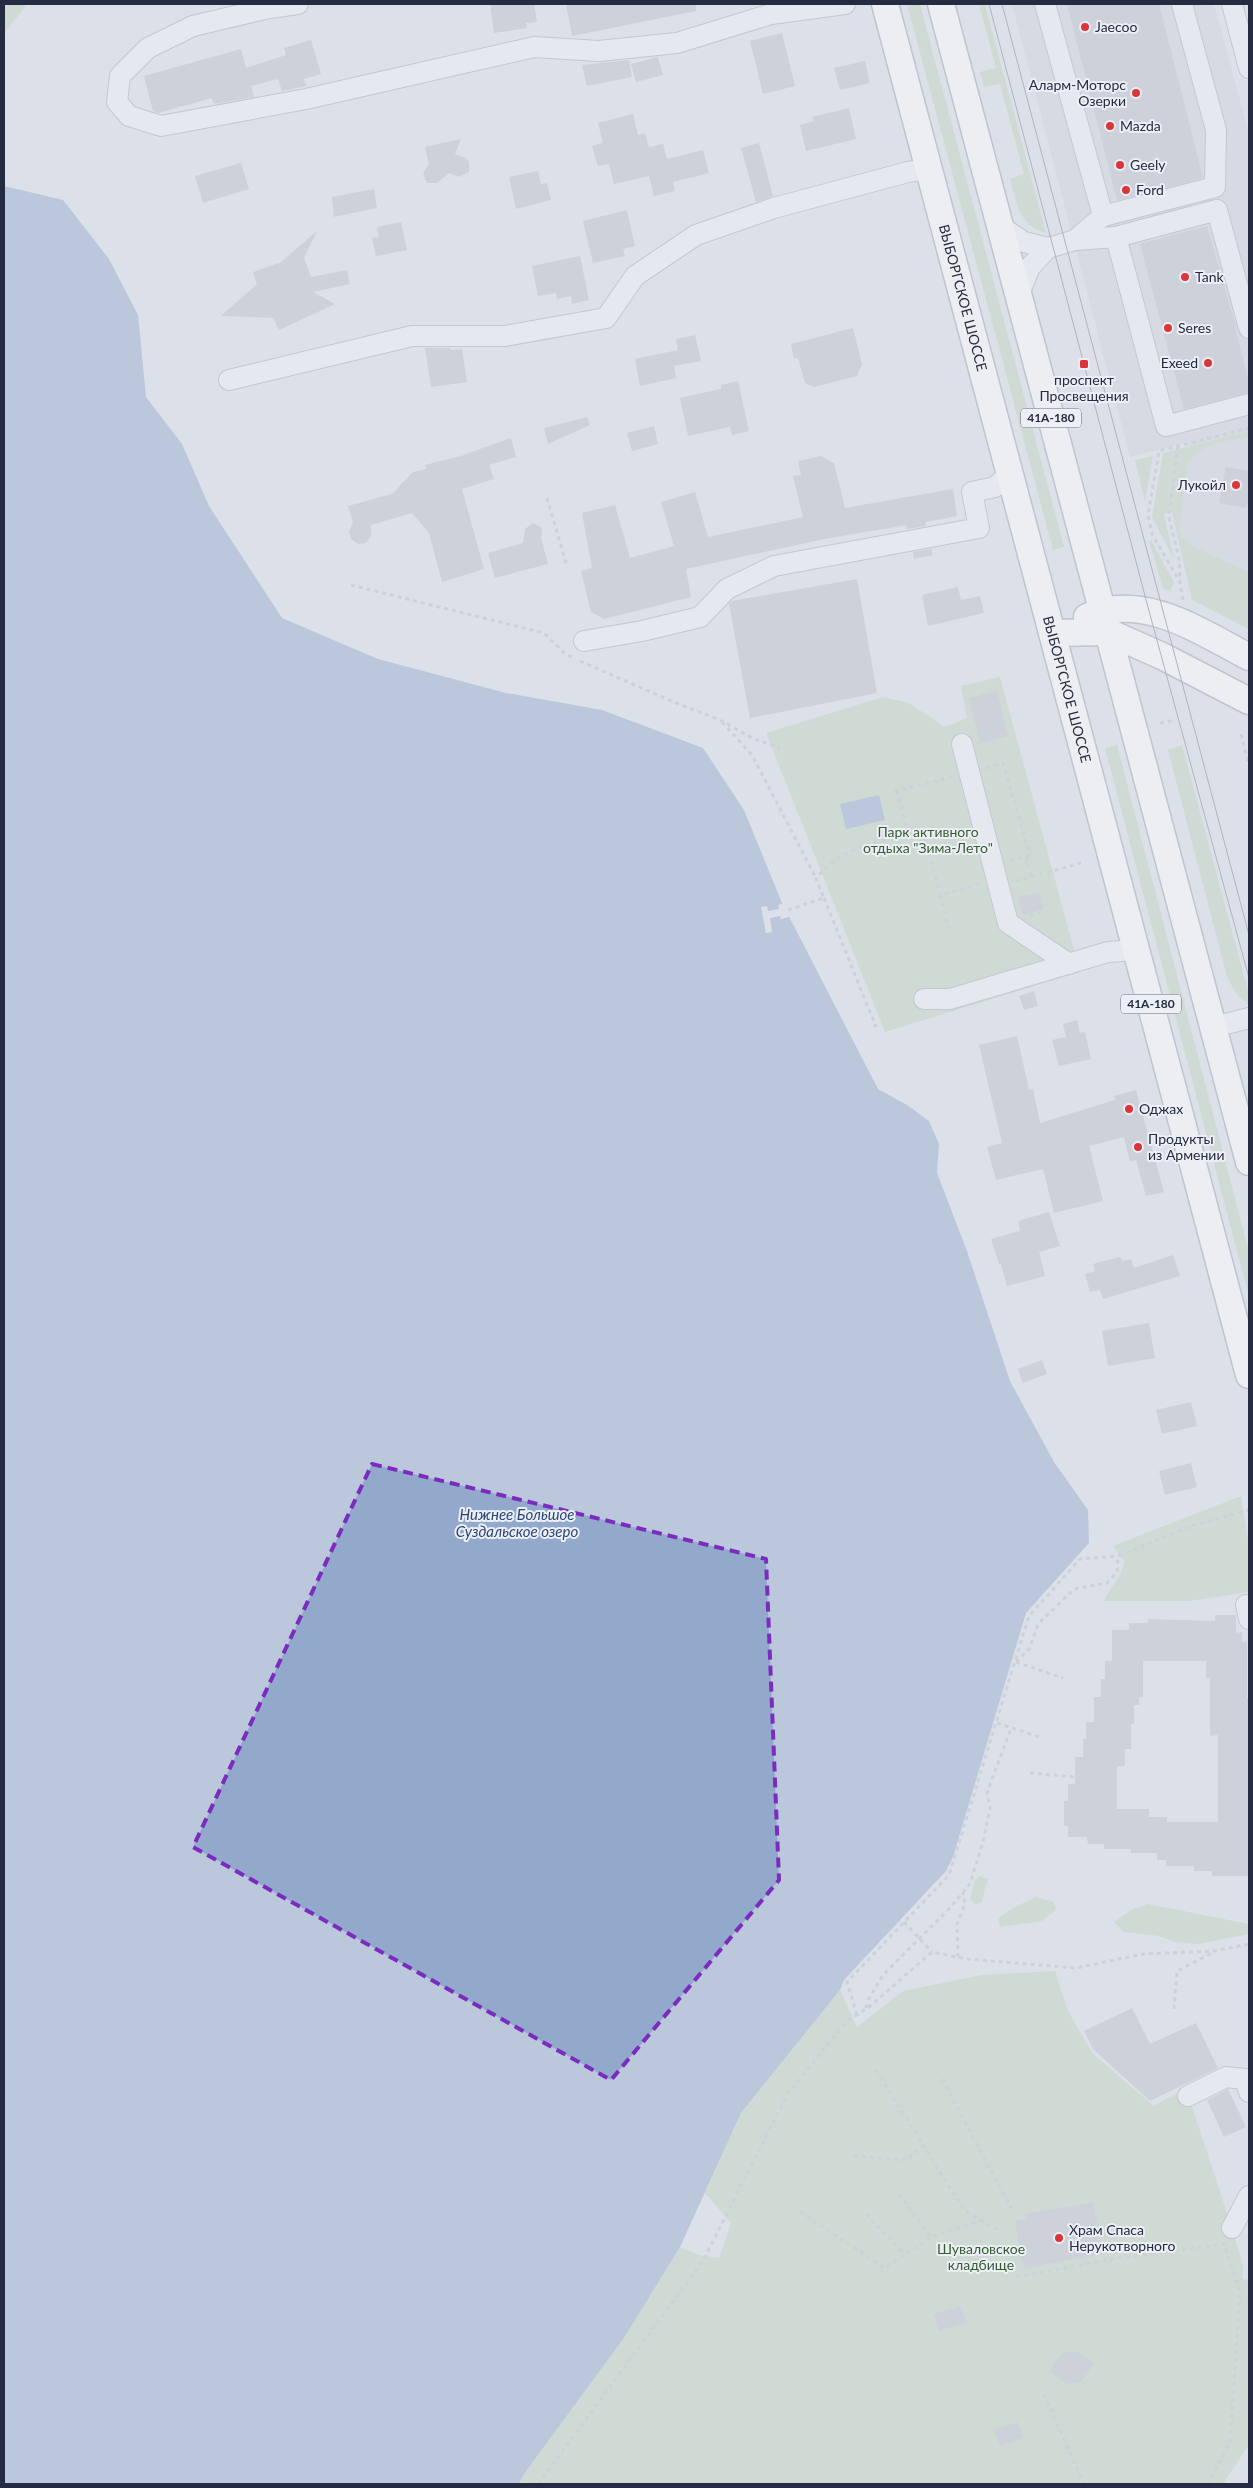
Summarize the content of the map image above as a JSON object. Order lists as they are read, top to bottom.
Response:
{
  "streets": {
    "main road": ["ВЫБОРГСКОЕ ШОССЕ", "41А-180"]
  },
  "water": ["Нижнее Большое Суздальское озеро"],
  "parks": ["Парк активного отдыха \"Зима-Лето\"", "Шуваловское кладбище"],
  "places": {
    "other": [
      "Jaecoo",
      "Аларм-Моторс Озерки",
      "Mazda",
      "Geely",
      "Ford",
      "Tank",
      "Seres",
      "Exeed",
      "Лукойл",
      "Оджах",
      "Продукты из Армении",
      "Храм Спаса Нерукотворного"
    ],
    "transit": ["проспект Просвещения"]
  }
}
